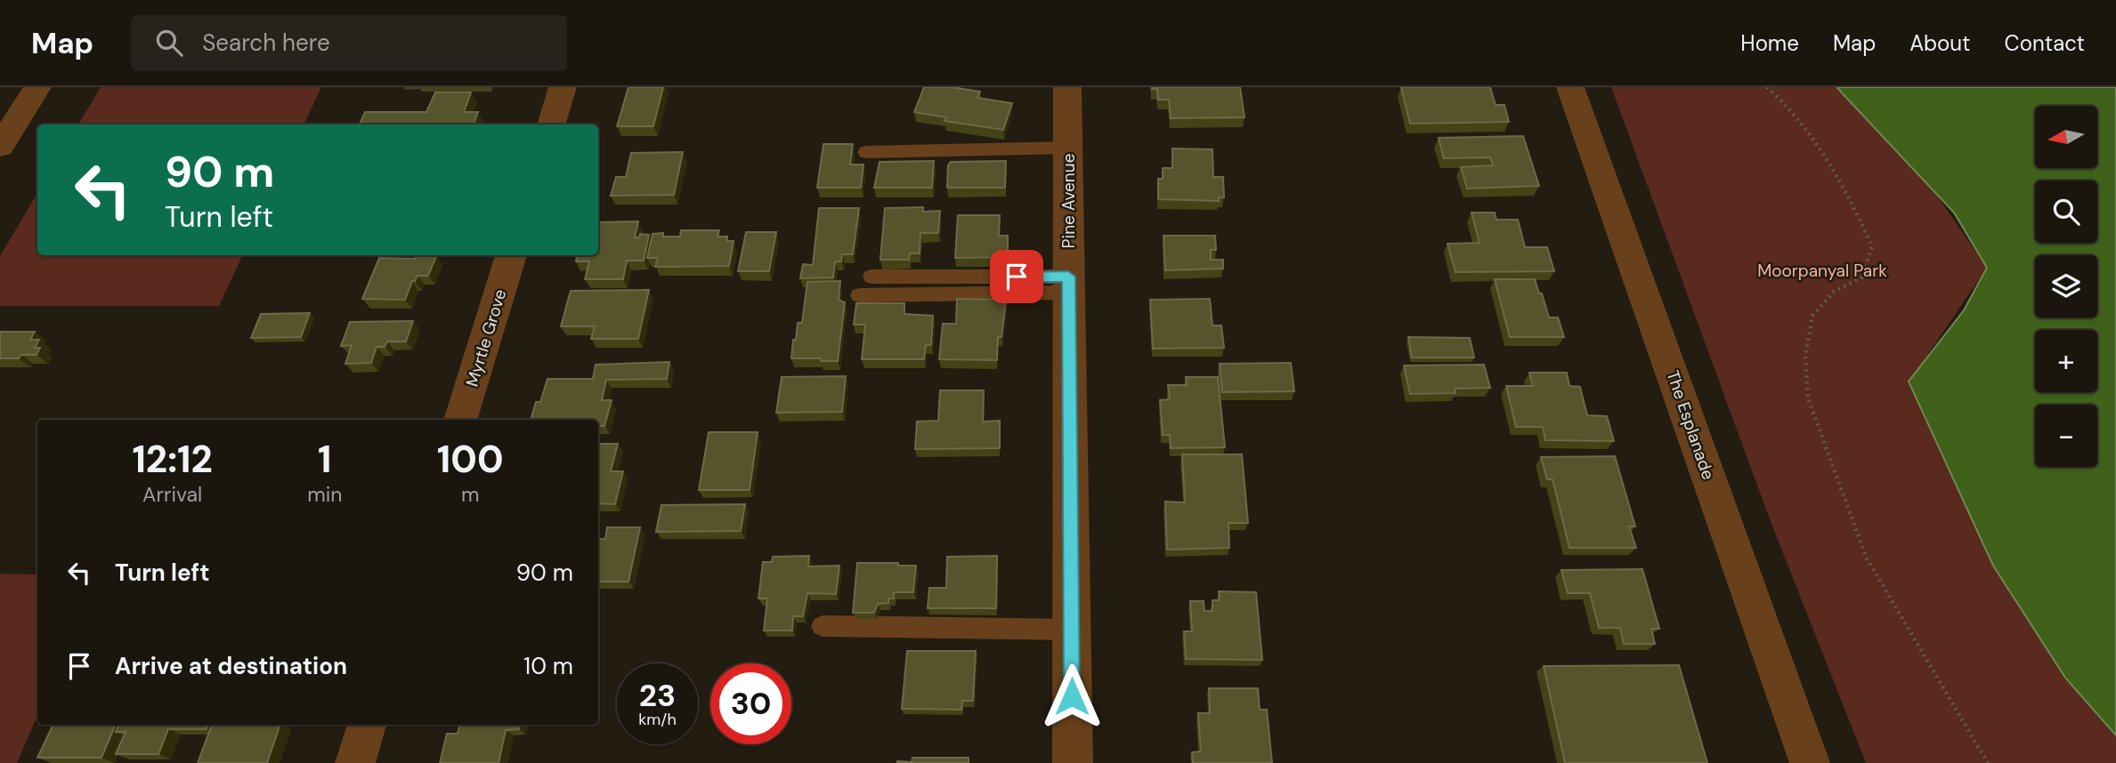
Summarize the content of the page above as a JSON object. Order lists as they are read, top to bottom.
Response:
{
  "streets": {
    "street": ["Pine Avenue", "Myrtle Grove", "The Esplanade"]
  },
  "parks": ["Moorpanyal Park"],
  "north": "left",
  "page": {
    "header": "Map",
    "search": "Search here",
    "nav": [
      "Home",
      "Map",
      "About",
      "Contact"
    ],
    "map_buttons": ["+", "−"],
    "turn": ["90 m", "Turn left"],
    "eta": [
      "12:12",
      "Arrival",
      "1",
      "min",
      "100",
      "m"
    ],
    "list": [
      {
        "name": "Turn left",
        "value": "90 m"
      },
      {
        "name": "Arrive at destination",
        "value": "10 m"
      }
    ],
    "speed": "23 km/h",
    "limit": "30"
  }
}
